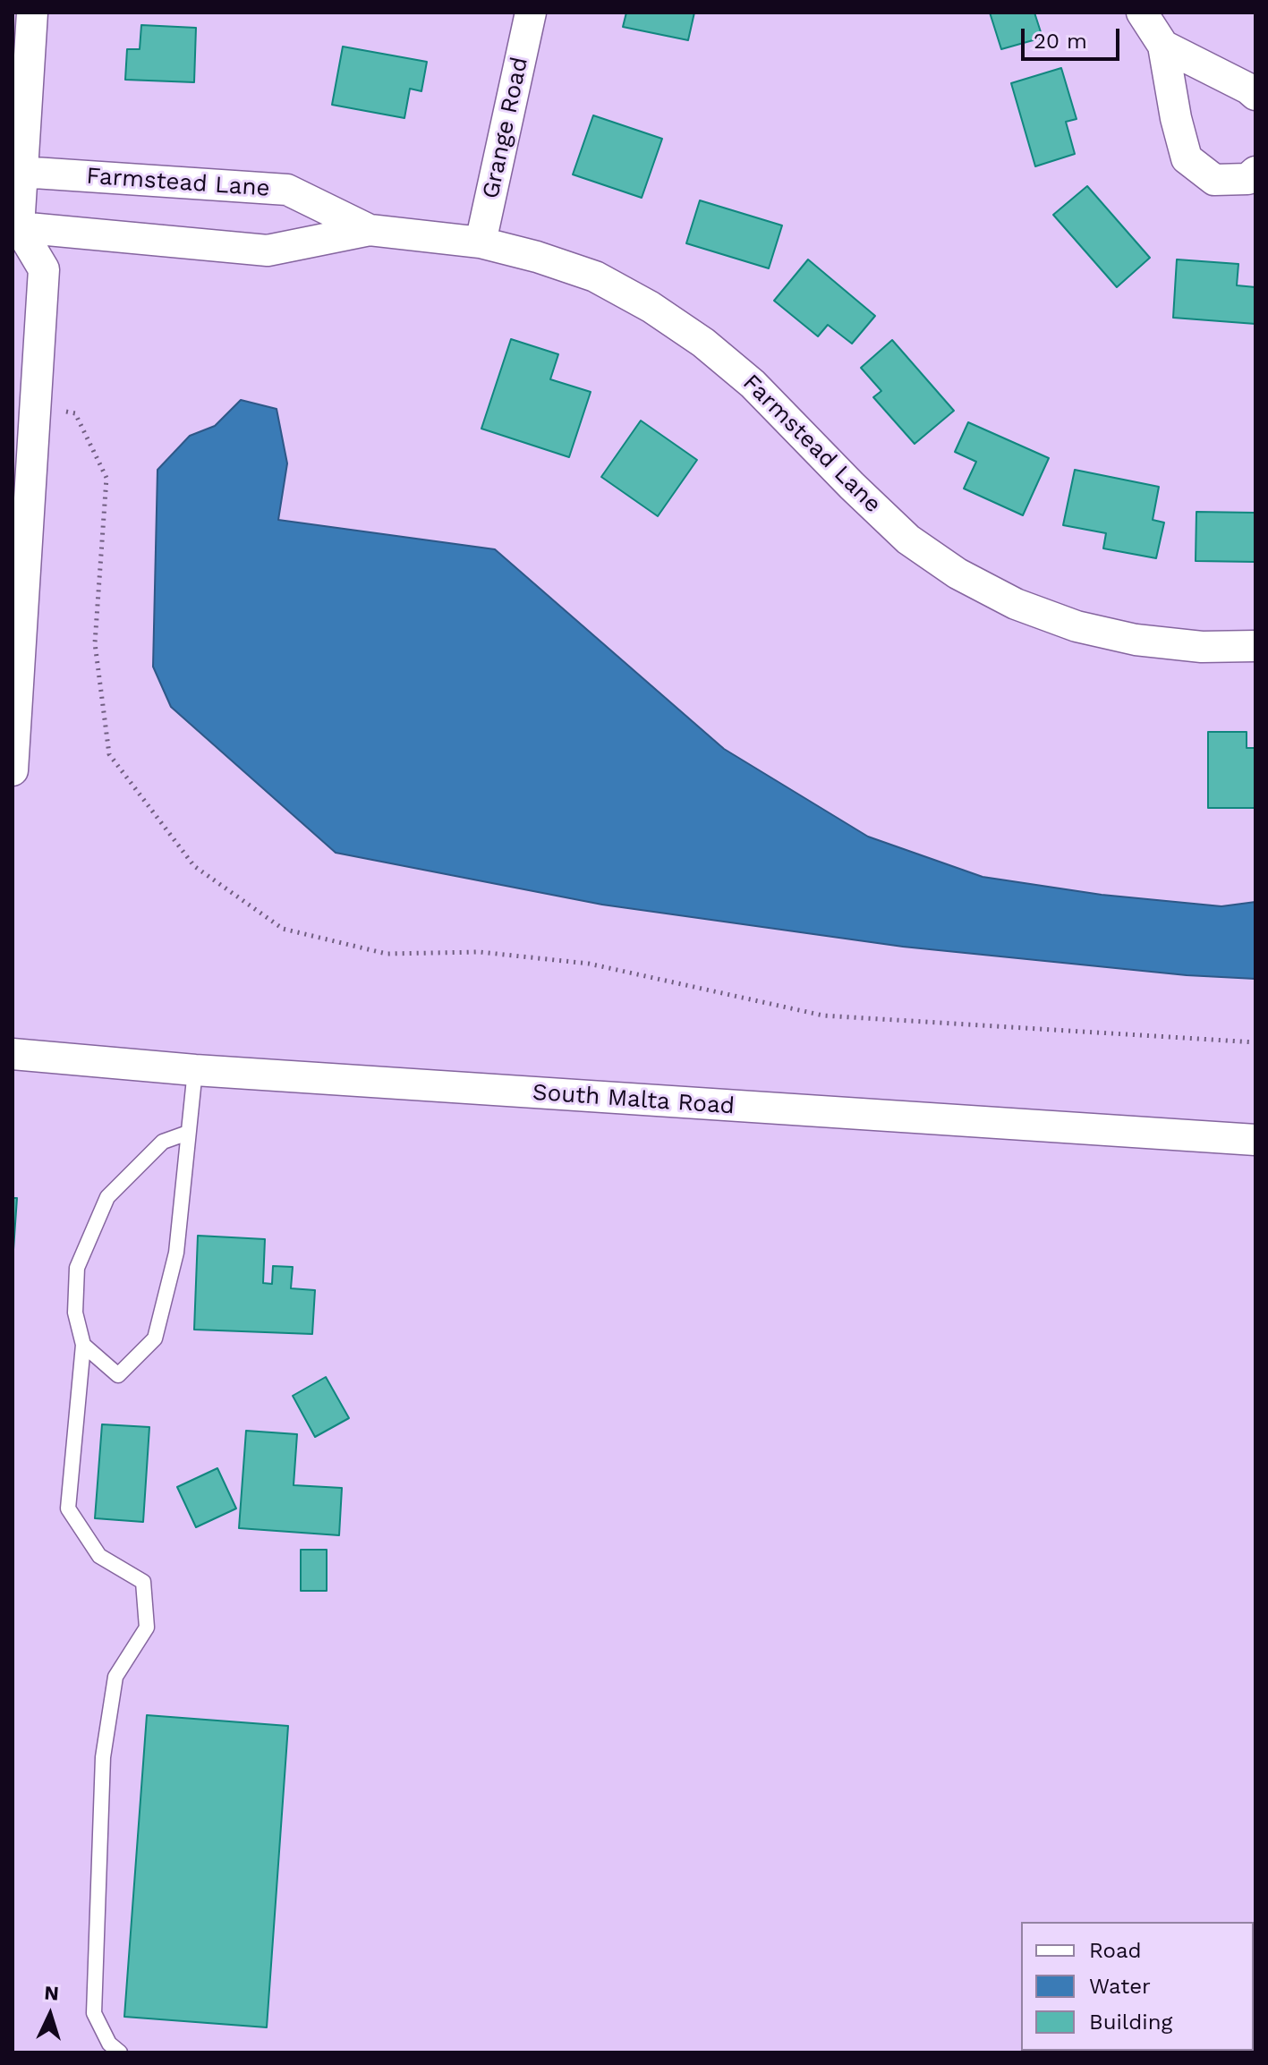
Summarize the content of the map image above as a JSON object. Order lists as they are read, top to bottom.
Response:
{
  "streets": {
    "street": ["Grange Road", "Farmstead Lane", "South Malta Road"]
  },
  "crossings": [
    ["Grange Road", "Farmstead Lane"]
  ],
  "legend": ["Road", "Water", "Building"],
  "scale_bar": "20 m",
  "north": "top"
}
